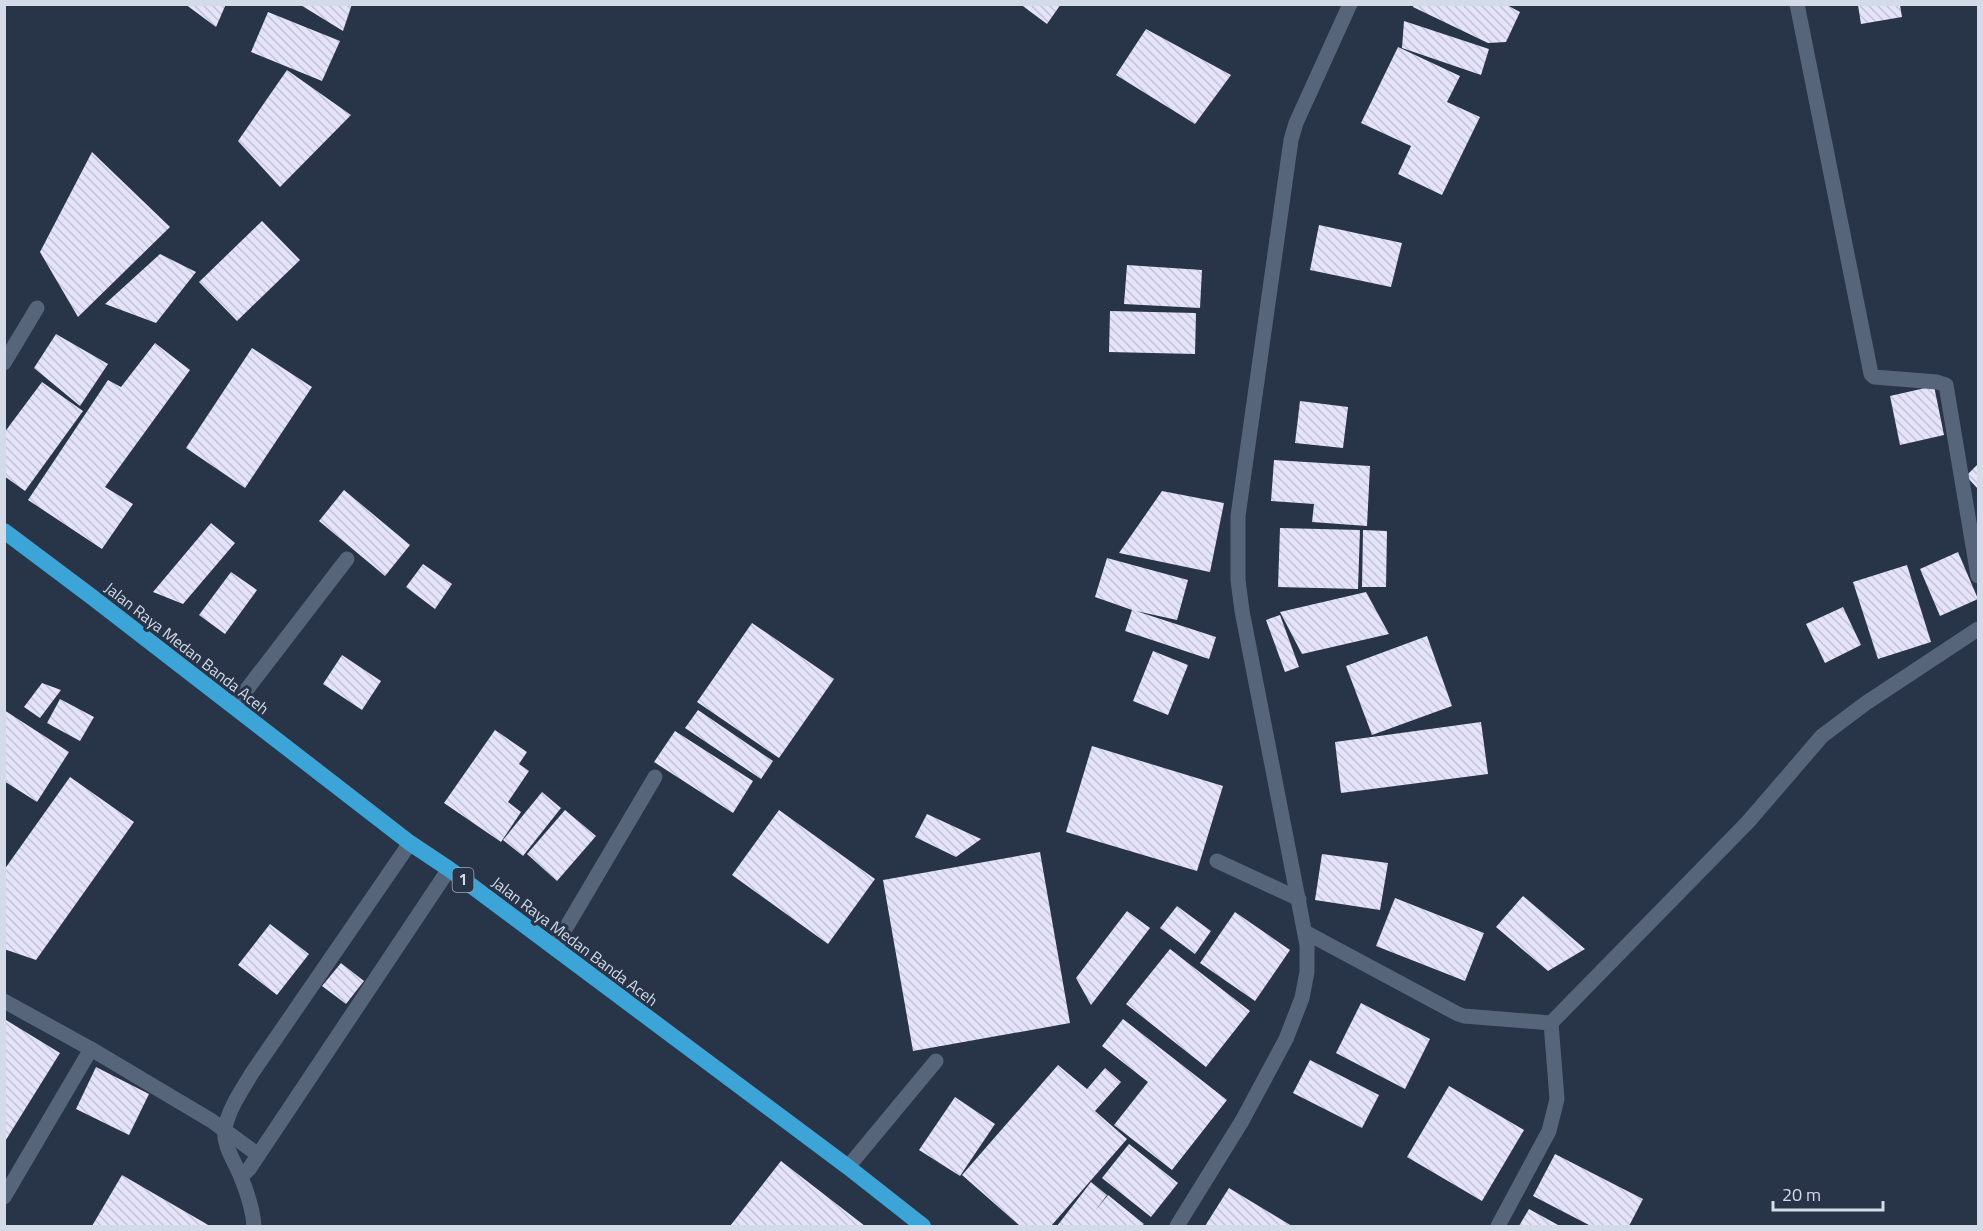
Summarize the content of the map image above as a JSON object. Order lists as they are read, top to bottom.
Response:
{
  "streets": {
    "highway": ["Jalan Raya Medan Banda Aceh", "1"]
  },
  "scale_bar": "20 m"
}
